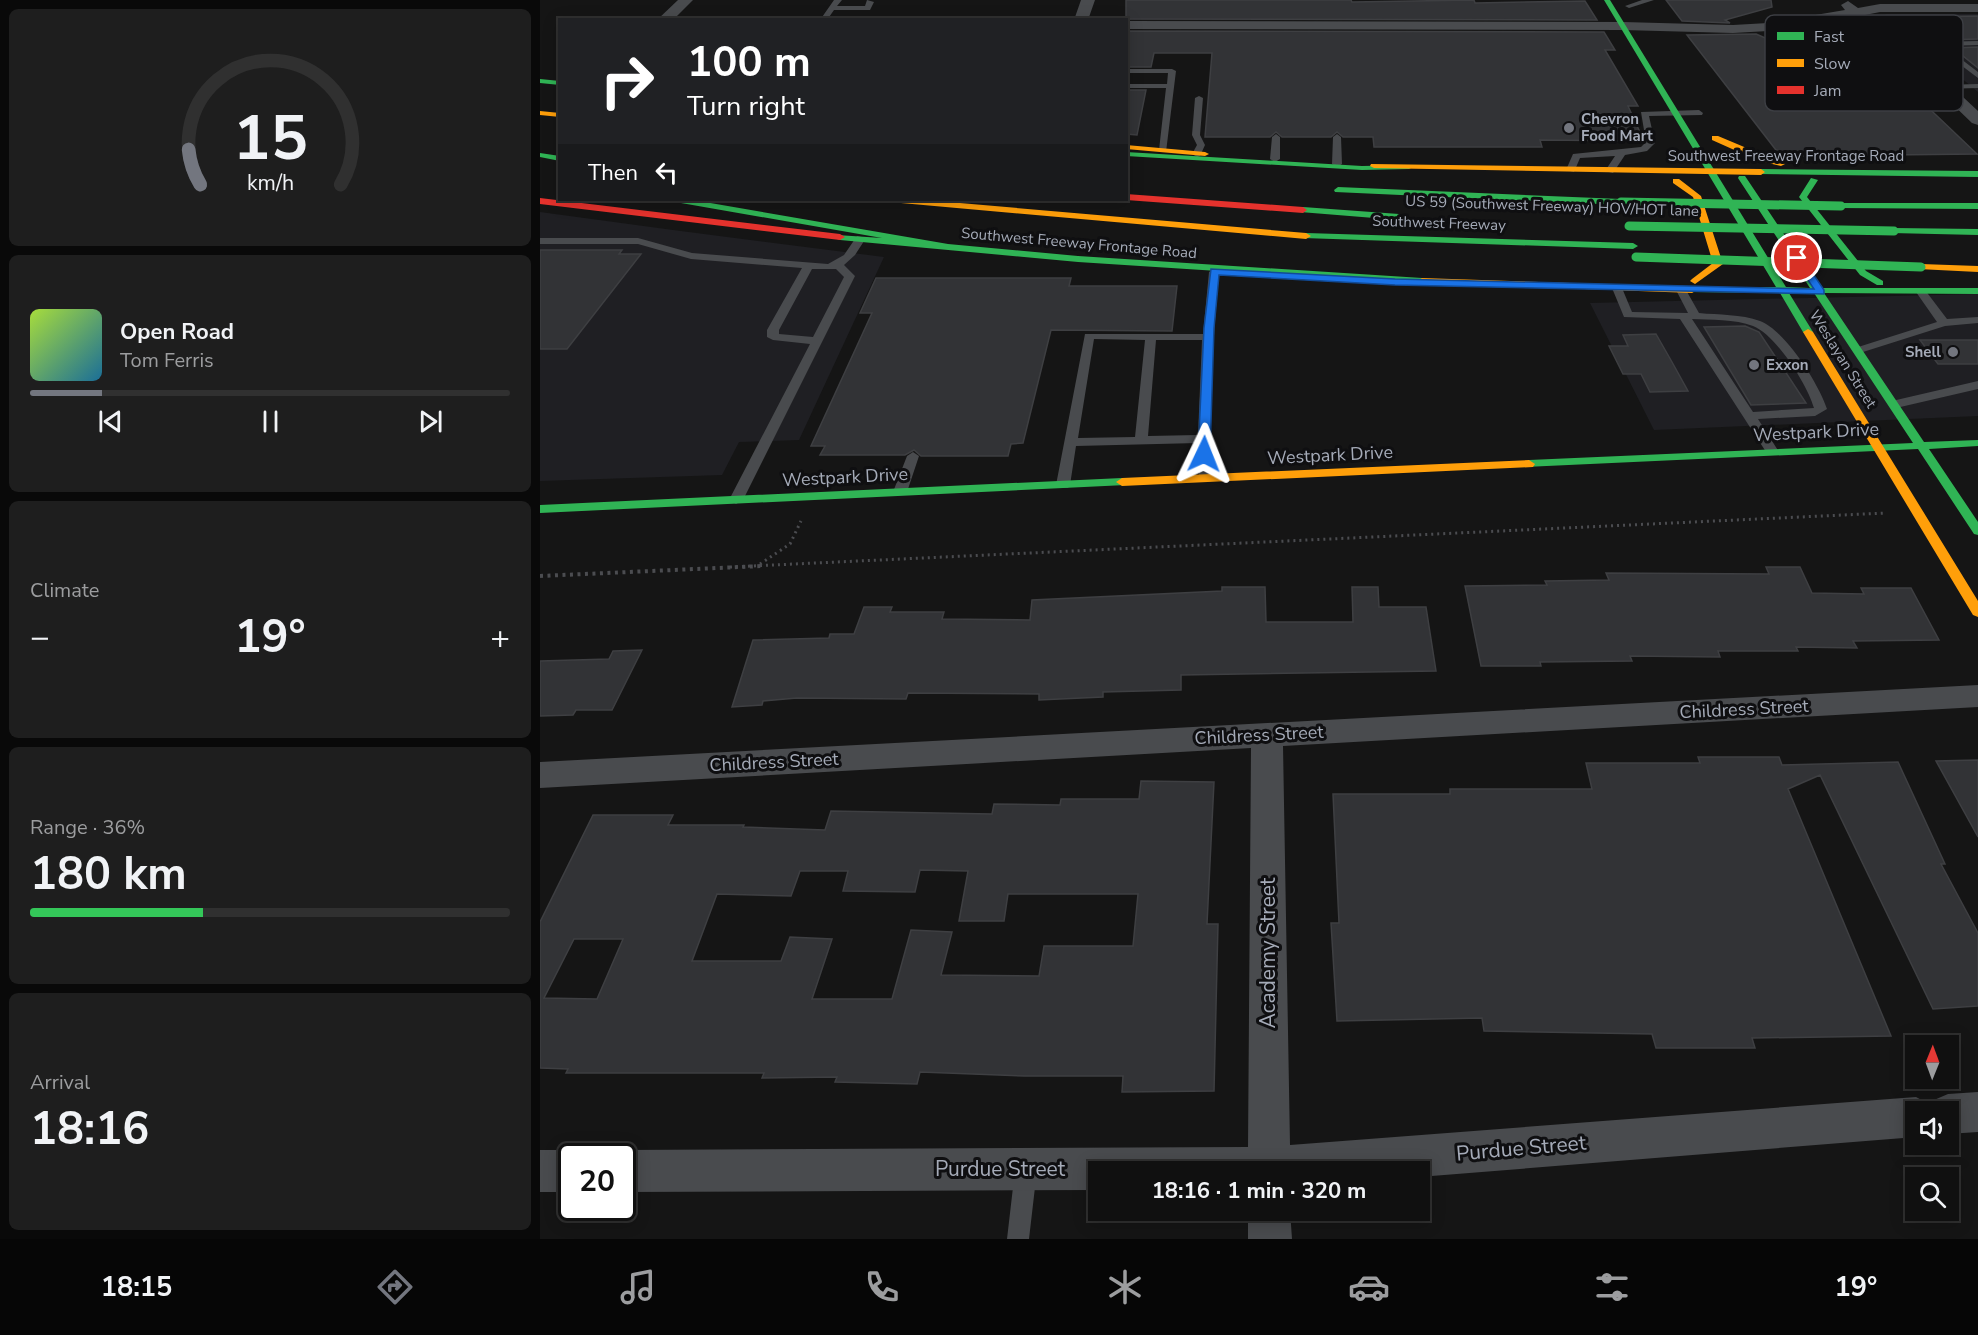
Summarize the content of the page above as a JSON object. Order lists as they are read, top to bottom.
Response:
{
  "streets": {
    "main road": [
      "Southwest Freeway Frontage Road",
      "US 59 (Southwest Freeway) HOV/HOT lane",
      "Southwest Freeway",
      "Weslayan Street",
      "Westpark Drive"
    ],
    "street": ["Childress Street", "Academy Street", "Purdue Street"]
  },
  "crossings": [
    ["Southwest Freeway Frontage Road", "Weslayan Street"],
    ["Weslayan Street", "Westpark Drive"],
    ["Childress Street", "Academy Street"]
  ],
  "places": ["Chevron Food Mart", "Shell", "Exxon"],
  "legend": ["Fast", "Slow", "Jam"],
  "north": "top",
  "page": {
    "turn": ["100 m", "Turn right"],
    "then": "Then",
    "song": ["Open Road", "Tom Ferris"],
    "tile": [
      "Climate",
      ["Range · 36%", "180 km"],
      ["Arrival", "18:16"]
    ],
    "heat": ["−", "19°", "+"],
    "limit": "20",
    "trip": "18:16 · 1 min · 320 m",
    "tabs": ["18:15", "19°"],
    "gauge": ["15", "km/h"]
  }
}
